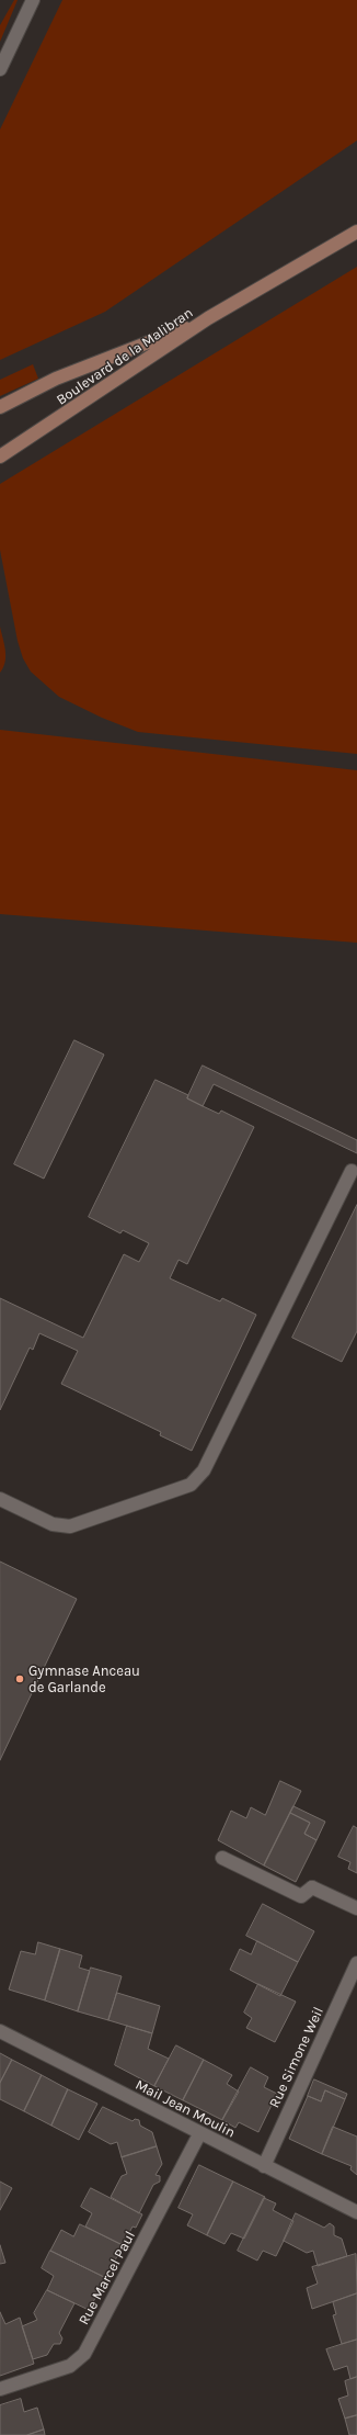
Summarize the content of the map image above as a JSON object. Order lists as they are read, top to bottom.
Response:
{
  "streets": {
    "main road": ["Boulevard de la Malibran"],
    "street": ["Rue Simone Weil", "Mail Jean Moulin", "Rue Marcel Paul"]
  },
  "crossings": [
    ["Rue Simone Weil", "Mail Jean Moulin"],
    ["Mail Jean Moulin", "Rue Marcel Paul"]
  ],
  "places": ["Gymnase Anceau de Garlande"]
}
